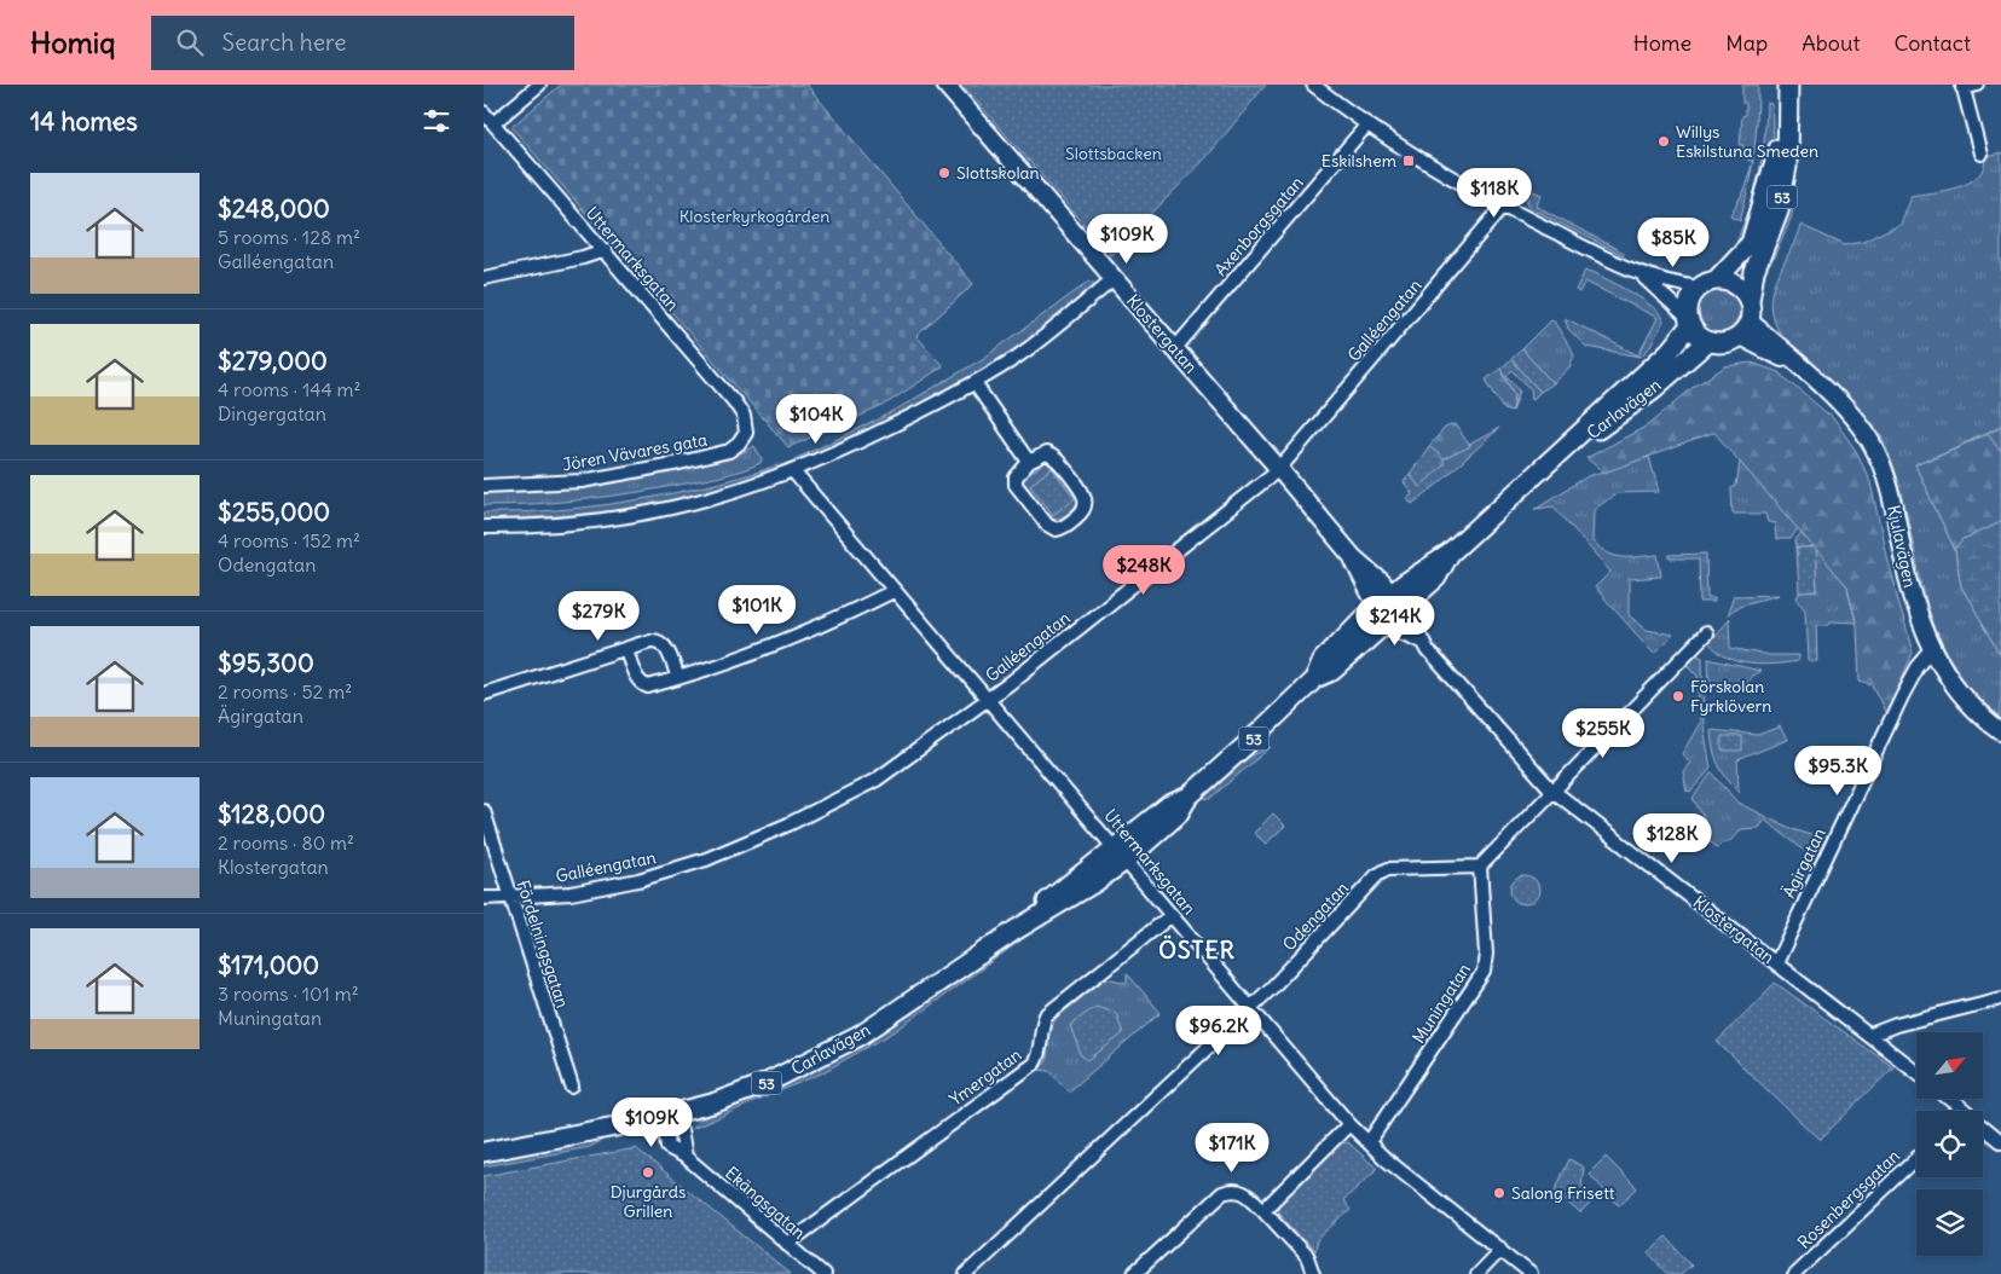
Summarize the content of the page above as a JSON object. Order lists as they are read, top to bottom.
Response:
{
  "streets": {
    "main road": ["53", "Carlavägen"],
    "street": [
      "Axenborgsgatan",
      "Uttermarksgatan",
      "Galléengatan",
      "Klostergatan",
      "Jören Vävares gata",
      "Kjulavägen",
      "Ägirgatan",
      "Odengatan",
      "Fördelningsgatan",
      "Muningatan",
      "Ymergatan",
      "Rosenbergsgatan",
      "Ekängsgatan"
    ]
  },
  "crossings": [
    ["53", "Carlavägen"],
    ["53", "Kjulavägen"],
    ["Axenborgsgatan", "Klostergatan"],
    ["Uttermarksgatan", "Galléengatan"],
    ["Uttermarksgatan", "Carlavägen"],
    ["Uttermarksgatan", "Jören Vävares gata"],
    ["Uttermarksgatan", "Odengatan"],
    ["Uttermarksgatan", "Muningatan"],
    ["Uttermarksgatan", "Ymergatan"],
    ["Galléengatan", "Klostergatan"],
    ["Galléengatan", "Fördelningsgatan"],
    ["Klostergatan", "Carlavägen"],
    ["Klostergatan", "Ägirgatan"],
    ["Carlavägen", "Kjulavägen"],
    ["Carlavägen", "Ekängsgatan"],
    ["Kjulavägen", "Ägirgatan"],
    ["Odengatan", "Muningatan"],
    ["Ymergatan", "Ekängsgatan"]
  ],
  "districts": ["ÖSTER"],
  "parks": ["Slottsbacken", "Klosterkyrkogården"],
  "places": {
    "other": [
      "Willys Eskilstuna Smeden",
      "Slottskolan",
      "Förskolan Fyrklövern",
      "Djurgårds Grillen",
      "Salong Frisett"
    ],
    "transit": ["Eskilshem"]
  },
  "north": "top right",
  "page": {
    "header": "Homiq",
    "search": "Search here",
    "nav": [
      "Home",
      "Map",
      "About",
      "Contact"
    ],
    "heading": "14 homes",
    "list": [
      {
        "name": "$248,000",
        "note": "5 rooms · 128 m² · Galléengatan"
      },
      {
        "name": "$279,000",
        "note": "4 rooms · 144 m² · Dingergatan"
      },
      {
        "name": "$255,000",
        "note": "4 rooms · 152 m² · Odengatan"
      },
      {
        "name": "$95,300",
        "note": "2 rooms · 52 m² · Ägirgatan"
      },
      {
        "name": "$128,000",
        "note": "2 rooms · 80 m² · Klostergatan"
      },
      {
        "name": "$171,000",
        "note": "3 rooms · 101 m² · Muningatan"
      }
    ],
    "price": [
      "$118K",
      "$109K",
      "$85K",
      "$104K",
      "$248K",
      "$101K",
      "$279K",
      "$214K",
      "$255K",
      "$95.3K",
      "$128K",
      "$96.2K",
      "$109K",
      "$171K"
    ]
  }
}
